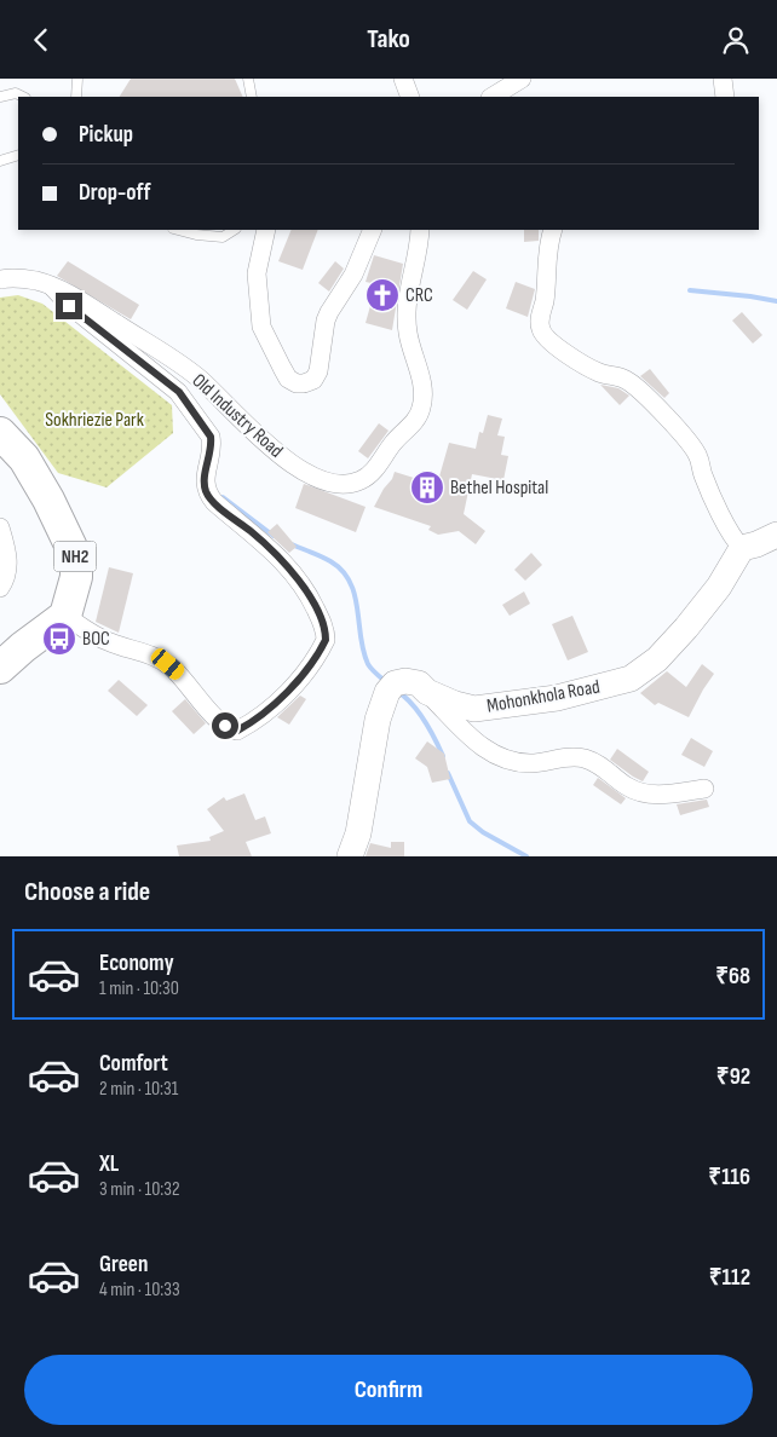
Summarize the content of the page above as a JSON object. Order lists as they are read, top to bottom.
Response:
{
  "streets": {
    "highway": ["NH2"],
    "street": ["Old Industry Road", "Mohonkhola Road"]
  },
  "parks": ["Sokhriezie Park"],
  "places": {
    "church": ["CRC"],
    "building": ["Bethel Hospital"],
    "bus stop": ["BOC"]
  },
  "page": {
    "header": "Tako",
    "banner": ["Pickup", "Drop-off"],
    "heading": "Choose a ride",
    "list": [
      {
        "name": "Economy",
        "note": "1 min · 10:30",
        "value": "₹68"
      },
      {
        "name": "Comfort",
        "note": "2 min · 10:31",
        "value": "₹92"
      },
      {
        "name": "XL",
        "note": "3 min · 10:32",
        "value": "₹116"
      },
      {
        "name": "Green",
        "note": "4 min · 10:33",
        "value": "₹112"
      }
    ],
    "buttons": "Confirm"
  }
}
